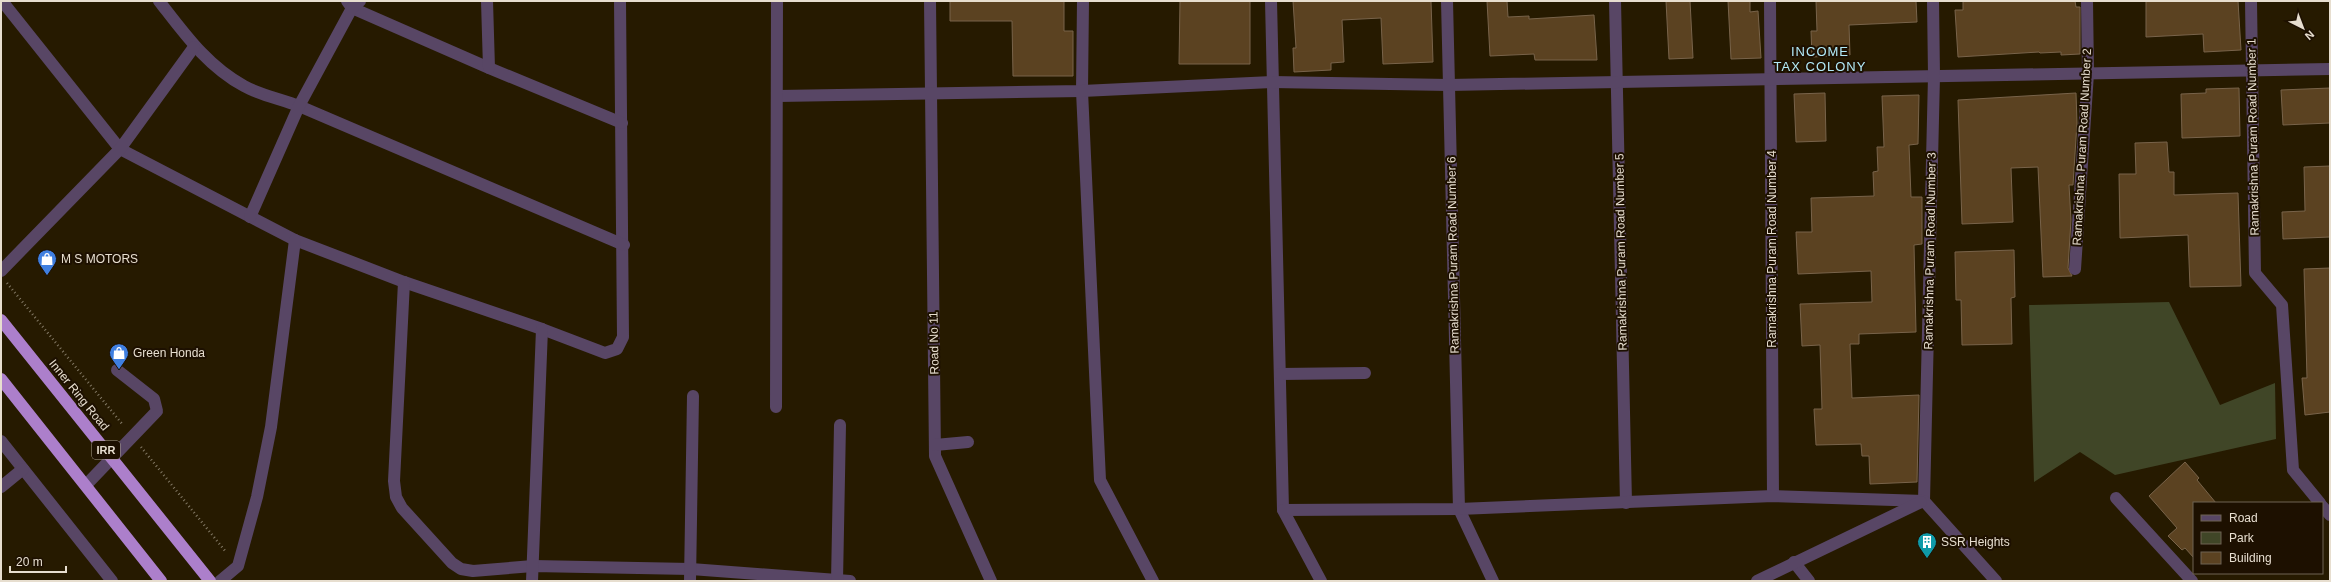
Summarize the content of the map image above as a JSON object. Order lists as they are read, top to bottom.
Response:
{
  "streets": {
    "highway": ["Inner Ring Road", "IRR"],
    "street": [
      "Ramakrishna Puram Road Number 1",
      "Ramakrishna Puram Road Number 2",
      "Ramakrishna Puram Road Number 4",
      "Ramakrishna Puram Road Number 3",
      "Ramakrishna Puram Road Number 5",
      "Ramakrishna Puram Road Number 6",
      "Road No 11"
    ]
  },
  "districts": ["INCOME TAX COLONY"],
  "places": {
    "shop": ["M S MOTORS", "Green Honda"],
    "building": ["SSR Heights"]
  },
  "legend": ["Road", "Park", "Building"],
  "scale_bar": "20 m",
  "north": "bottom right"
}
